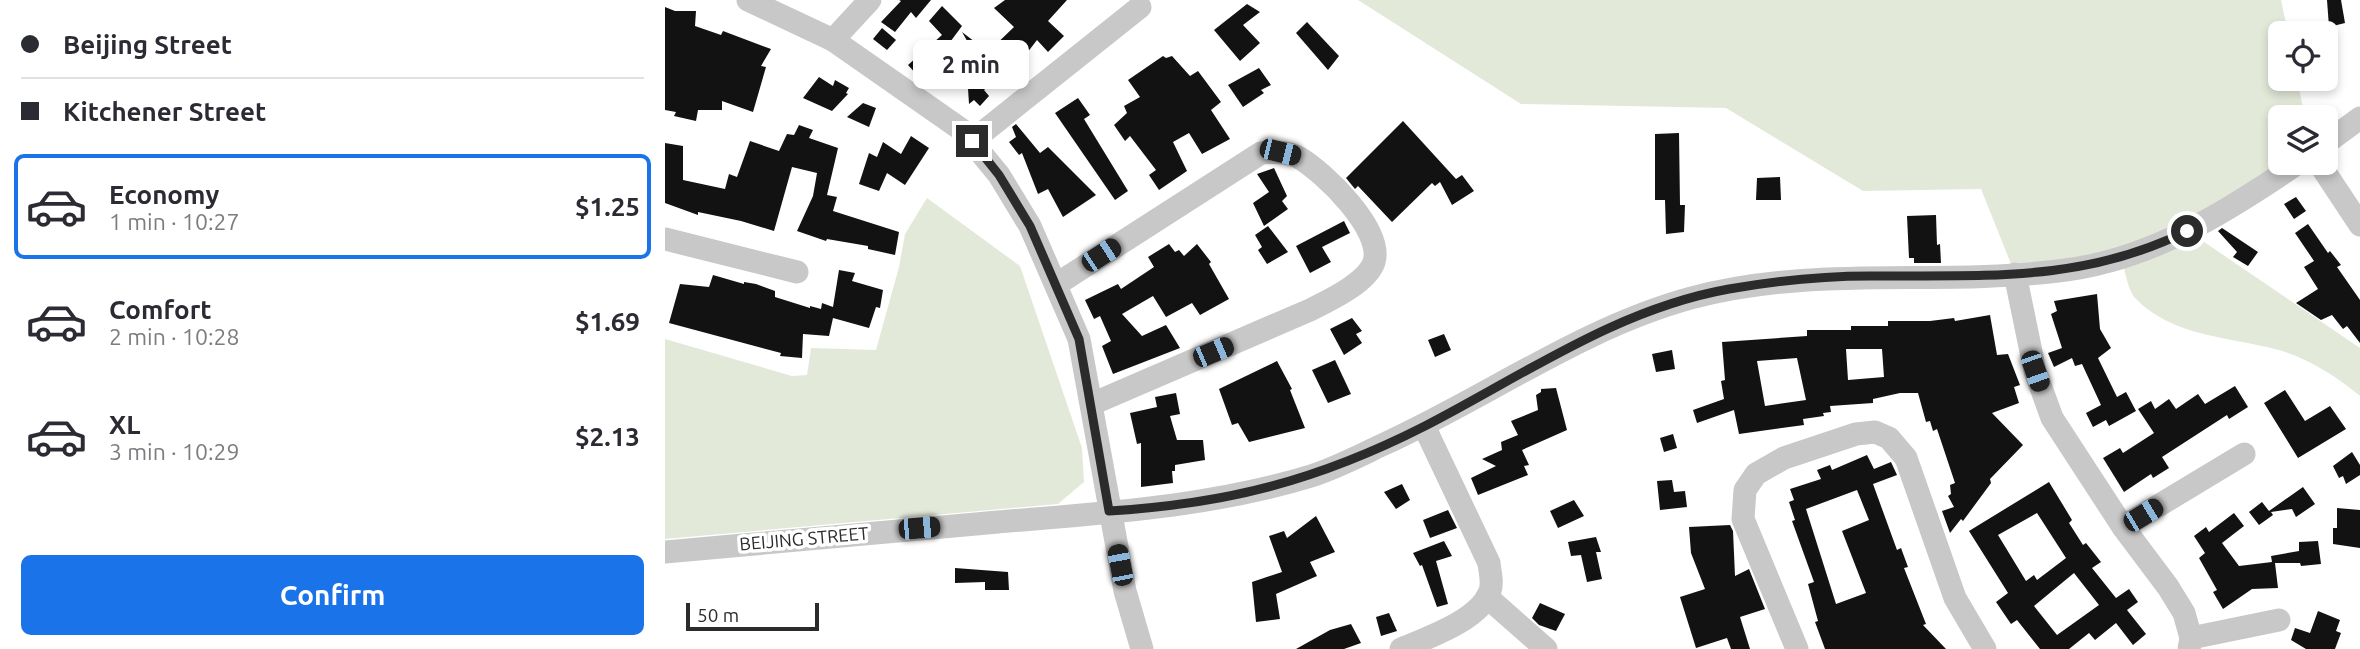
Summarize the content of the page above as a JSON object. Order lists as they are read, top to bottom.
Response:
{
  "streets": {
    "street": ["BEIJING STREET"]
  },
  "scale_bar": "50 m",
  "page": {
    "banner": ["Beijing Street", "Kitchener Street"],
    "bubble": "2 min",
    "list": [
      {
        "name": "Economy",
        "note": "1 min · 10:27",
        "value": "$1.25"
      },
      {
        "name": "Comfort",
        "note": "2 min · 10:28",
        "value": "$1.69"
      },
      {
        "name": "XL",
        "note": "3 min · 10:29",
        "value": "$2.13"
      }
    ],
    "buttons": "Confirm",
    "scale": "50 m"
  }
}
